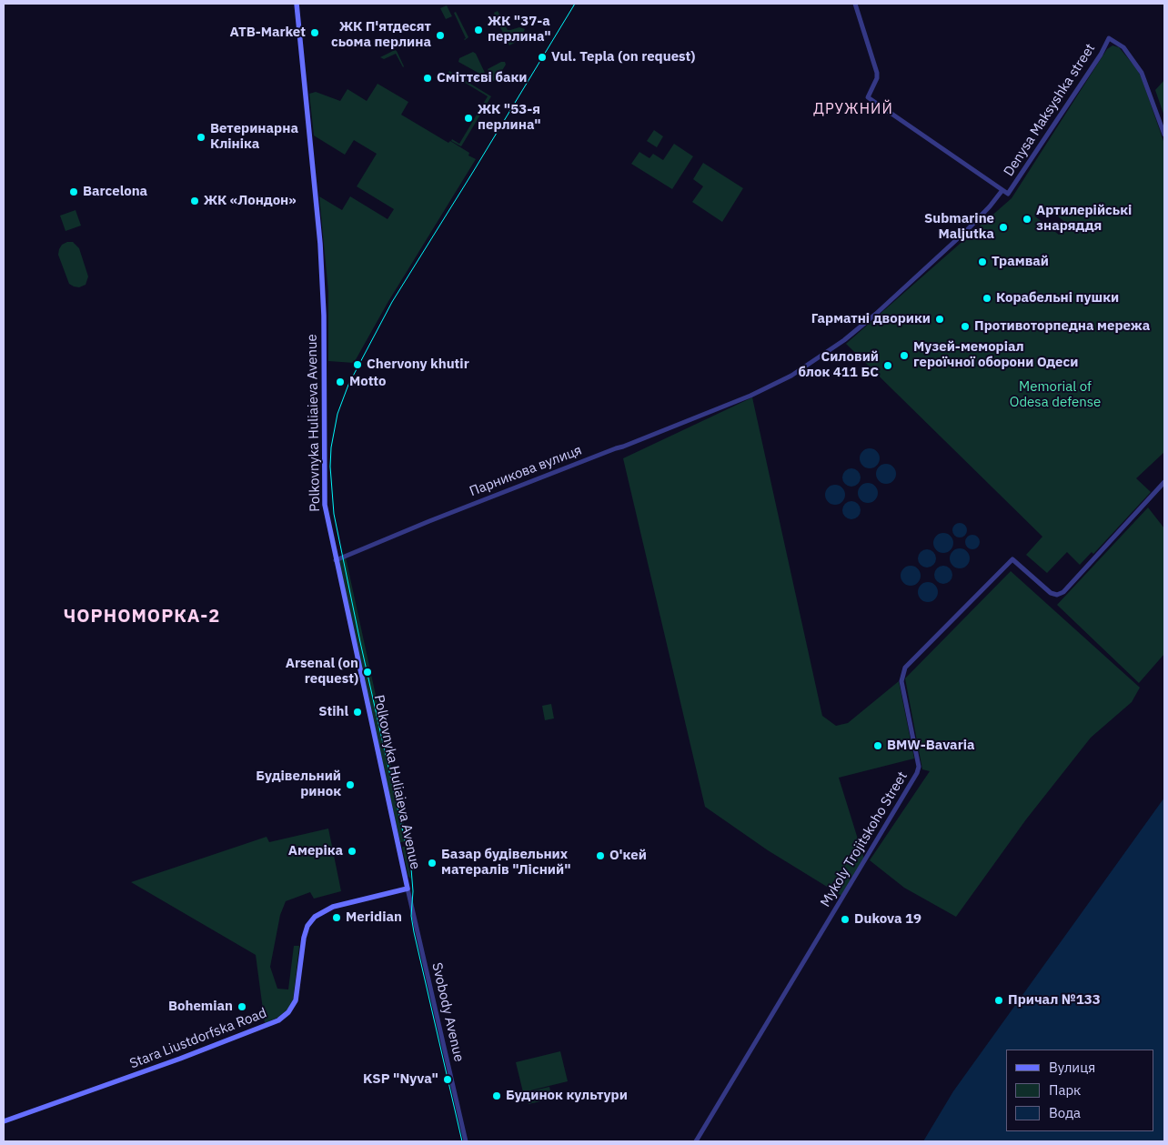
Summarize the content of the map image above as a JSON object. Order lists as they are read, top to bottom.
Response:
{
  "streets": {
    "main road": ["Polkovnyka Huliaieva Avenue", "Stara Liustdorfska Road"],
    "street": [
      "Denysa Maksyshka street",
      "Парникова вулиця",
      "Mykoly Trojitskoho Street",
      "Svobody Avenue"
    ]
  },
  "crossings": [
    ["Denysa Maksyshka street", "Парникова вулиця"],
    ["Polkovnyka Huliaieva Avenue", "Парникова вулиця"],
    ["Polkovnyka Huliaieva Avenue", "Svobody Avenue"],
    ["Polkovnyka Huliaieva Avenue", "Stara Liustdorfska Road"],
    ["Svobody Avenue", "Stara Liustdorfska Road"]
  ],
  "districts": ["ДРУЖНИЙ", "ЧОРНОМОРКА-2"],
  "parks": ["Memorial of Odesa defense"],
  "places": [
    "ЖК \"37-а перлина\"",
    "ATB-Market",
    "ЖК П'ятдесят сьома перлина",
    "Vul. Tepla (on request)",
    "Сміттєві баки",
    "ЖК \"53-я перлина\"",
    "Ветеринарна Клініка",
    "Barcelona",
    "ЖК «Лондон»",
    "Артилерійські знаряддя",
    "Submarine Maljutka",
    "Трамвай",
    "Корабельні пушки",
    "Гарматні дворики",
    "Противоторпедна мережа",
    "Музей-меморіал героїчної оборони Одеси",
    "Chervony khutir",
    "Силовий блок 411 БС",
    "Motto",
    "Arsenal (on request)",
    "Stihl",
    "BMW-Bavaria",
    "Будівельний ринок",
    "Амеріка",
    "О'кей",
    "Базар будівельних матералів \"Лісний\"",
    "Meridian",
    "Dukova 19",
    "Причал №133",
    "Bohemian",
    "KSP \"Nyva\"",
    "Будинок культури"
  ],
  "legend": ["Вулиця", "Парк", "Вода"]
}
